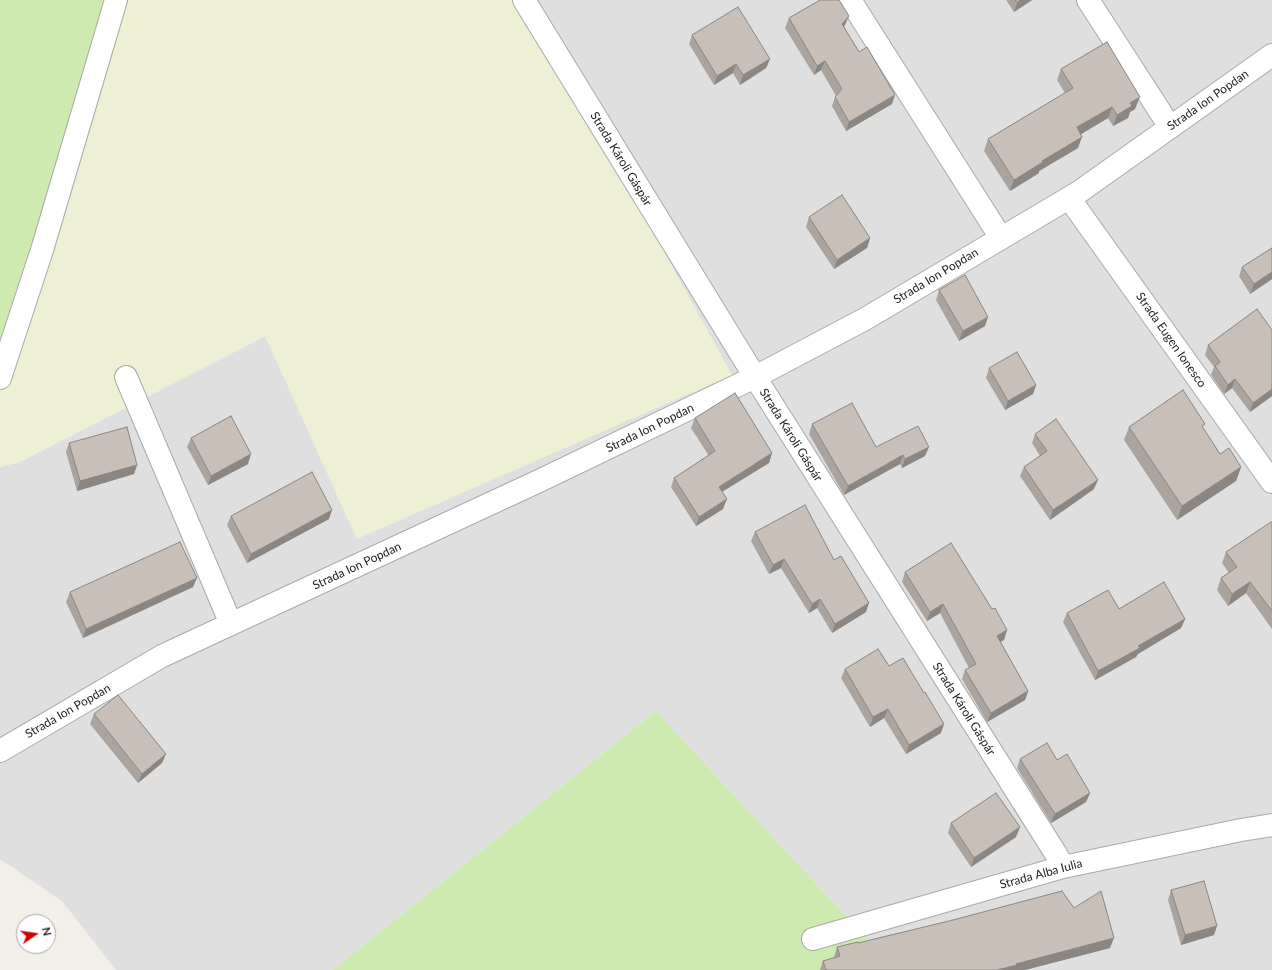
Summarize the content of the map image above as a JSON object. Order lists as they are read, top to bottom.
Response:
{
  "streets": {
    "street": [
      "Strada Ion Popdan",
      "Strada Károli Gáspár",
      "Strada Eugen Ionesco",
      "Strada Alba Iulia"
    ]
  },
  "crossings": [
    ["Strada Ion Popdan", "Strada Károli Gáspár"],
    ["Strada Ion Popdan", "Strada Eugen Ionesco"],
    ["Strada Károli Gáspár", "Strada Alba Iulia"]
  ],
  "north": "right"
}
